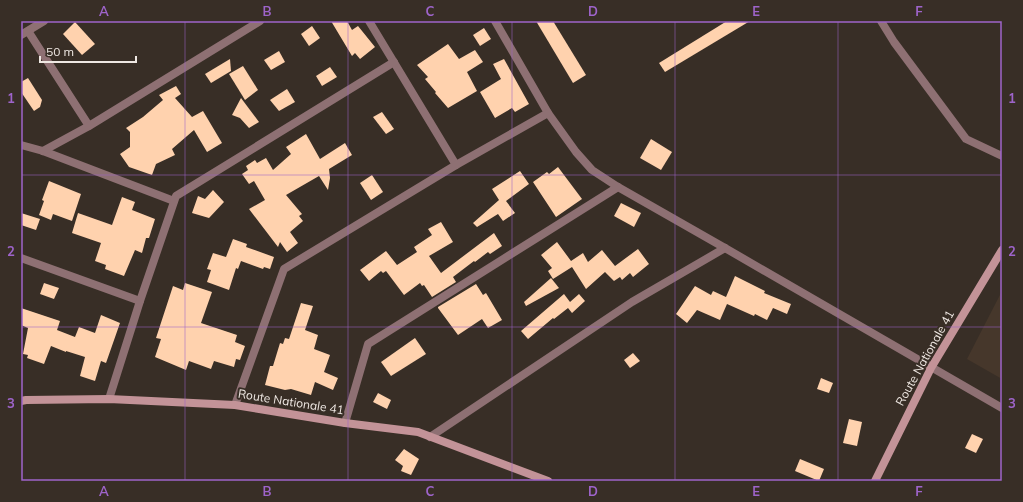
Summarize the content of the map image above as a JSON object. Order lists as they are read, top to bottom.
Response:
{
  "streets": {
    "street": ["Route Nationale 41"]
  },
  "scale_bar": "50 m",
  "grid": {
    "columns": [
      "A",
      "B",
      "C",
      "D",
      "E",
      "F"
    ],
    "rows": ["1", "2", "3"]
  }
}
